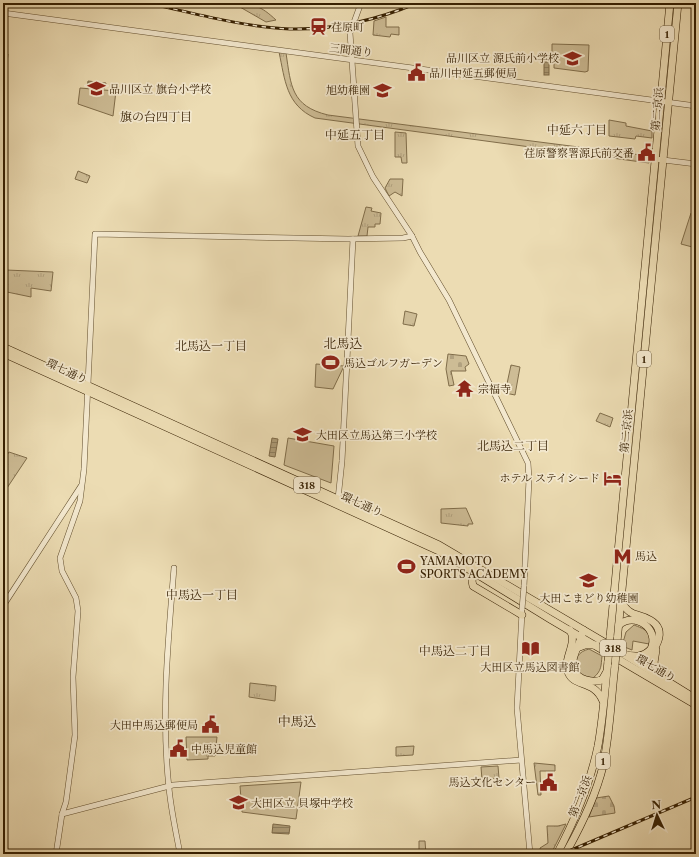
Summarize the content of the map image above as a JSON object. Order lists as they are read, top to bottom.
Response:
{
  "streets": {
    "main road": [
      "1",
      "第二京浜",
      "環七通り",
      "318"
    ],
    "street": ["三間通り"]
  },
  "crossings": [
    ["三間通り", "第二京浜"]
  ],
  "districts": [
    "旗の台四丁目",
    "中延六丁目",
    "中延五丁目",
    "北馬込",
    "北馬込一丁目",
    "北馬込二丁目",
    "中馬込一丁目",
    "中馬込二丁目",
    "中馬込"
  ],
  "places": {
    "station": ["荏原町"],
    "school or university": [
      "品川区立 源氏前小学校",
      "品川区立 旗台小学校",
      "旭幼稚園",
      "大田区立馬込第三小学校",
      "大田こまどり幼稚園",
      "大田区立 貝塚中学校"
    ],
    "public building": [
      "品川中延五郵便局",
      "荏原警察署源氏前交番",
      "大田中馬込郵便局",
      "中馬込児童館",
      "馬込文化センター"
    ],
    "sports": ["馬込ゴルフガーデン", "YAMAMOTO SPORTS ACADEMY"],
    "temple": ["宗福寺"],
    "hotel": ["ホテル ステイシード"],
    "metro station": ["馬込"],
    "library": ["大田区立馬込図書館"]
  },
  "north": "top"
}
